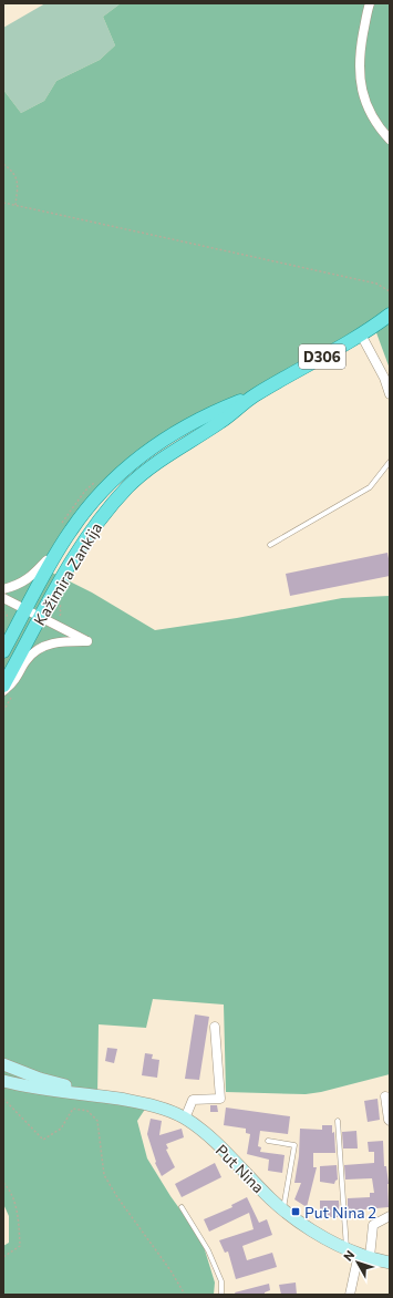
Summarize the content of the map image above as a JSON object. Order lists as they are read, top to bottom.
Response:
{
  "streets": {
    "main road": ["D306", "Kažimira Zankija", "Put Nina"]
  },
  "places": {
    "transit": ["Put Nina 2"]
  },
  "north": "top left"
}
